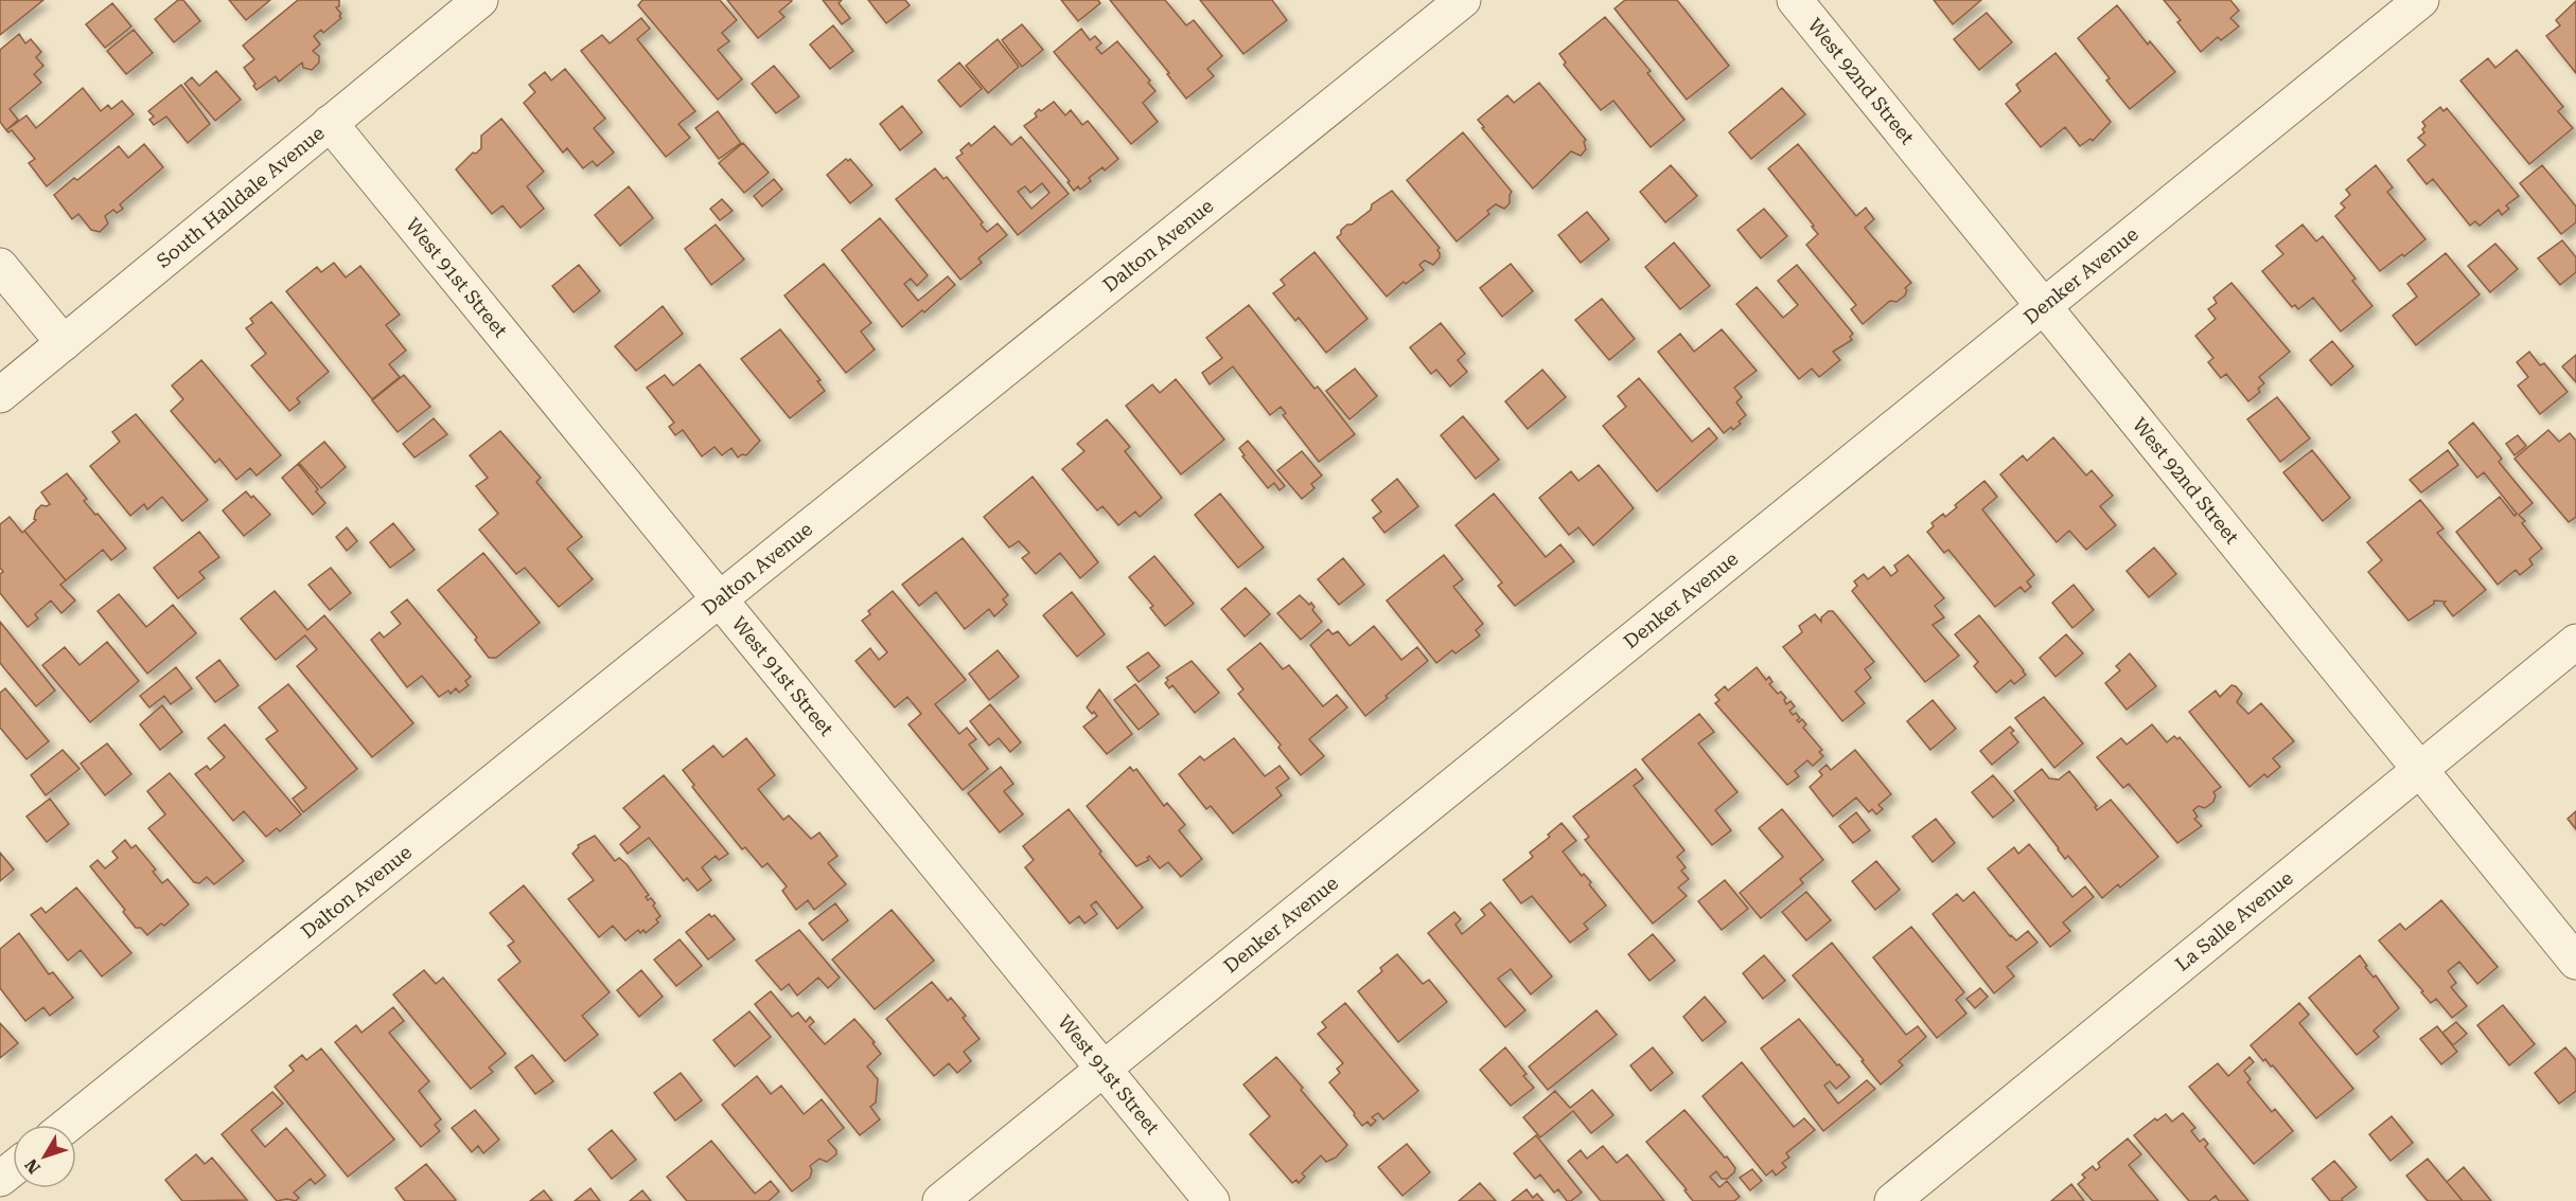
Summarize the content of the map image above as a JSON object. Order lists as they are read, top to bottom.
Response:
{
  "streets": {
    "street": [
      "West 92nd Street",
      "South Halldale Avenue",
      "Dalton Avenue",
      "Denker Avenue",
      "West 91st Street",
      "La Salle Avenue"
    ]
  },
  "crossings": [
    ["West 92nd Street", "Denker Avenue"],
    ["West 92nd Street", "La Salle Avenue"],
    ["South Halldale Avenue", "West 91st Street"],
    ["Dalton Avenue", "West 91st Street"],
    ["Denker Avenue", "West 91st Street"]
  ],
  "north": "bottom left"
}
